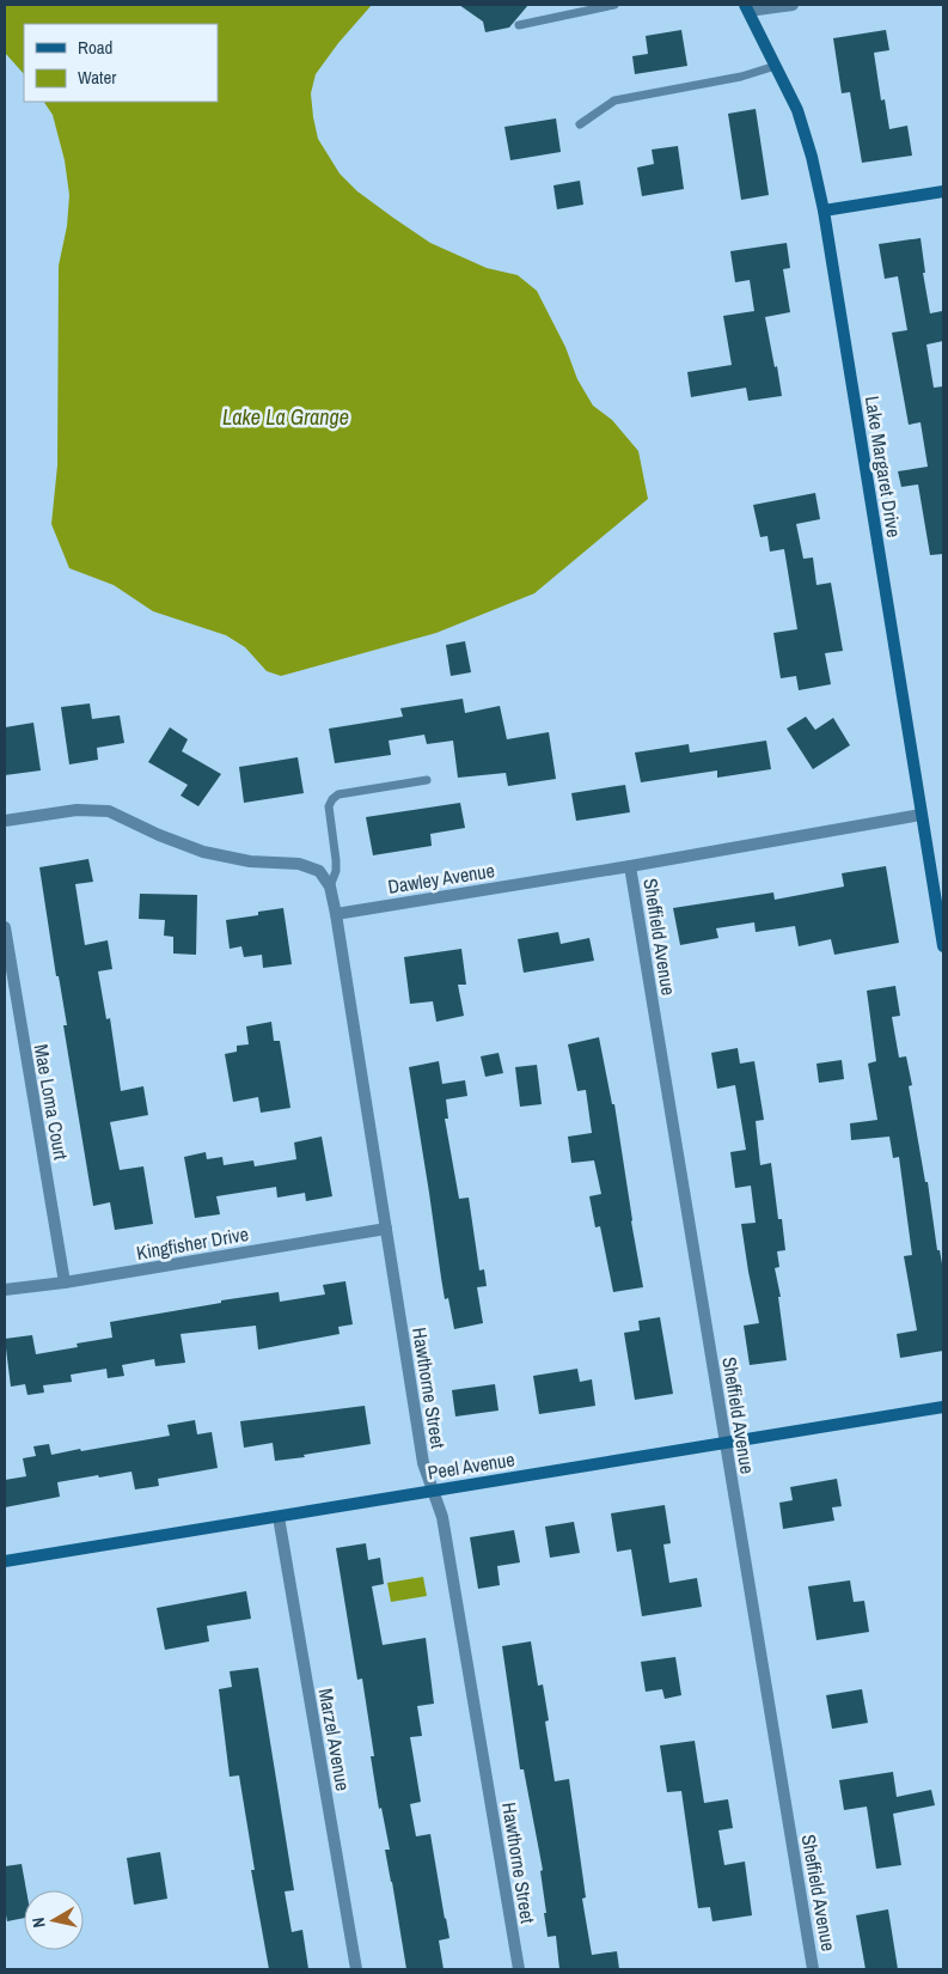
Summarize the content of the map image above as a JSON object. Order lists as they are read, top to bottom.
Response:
{
  "streets": {
    "street": [
      "Lake Margaret Drive",
      "Dawley Avenue",
      "Sheffield Avenue",
      "Mae Loma Court",
      "Kingfisher Drive",
      "Hawthorne Street",
      "Peel Avenue",
      "Marzel Avenue"
    ]
  },
  "crossings": [
    ["Lake Margaret Drive", "Dawley Avenue"],
    ["Dawley Avenue", "Sheffield Avenue"],
    ["Dawley Avenue", "Hawthorne Street"],
    ["Sheffield Avenue", "Peel Avenue"],
    ["Mae Loma Court", "Kingfisher Drive"],
    ["Kingfisher Drive", "Hawthorne Street"],
    ["Hawthorne Street", "Peel Avenue"],
    ["Peel Avenue", "Marzel Avenue"]
  ],
  "water": ["Lake La Grange"],
  "legend": ["Road", "Water"],
  "north": "left"
}
